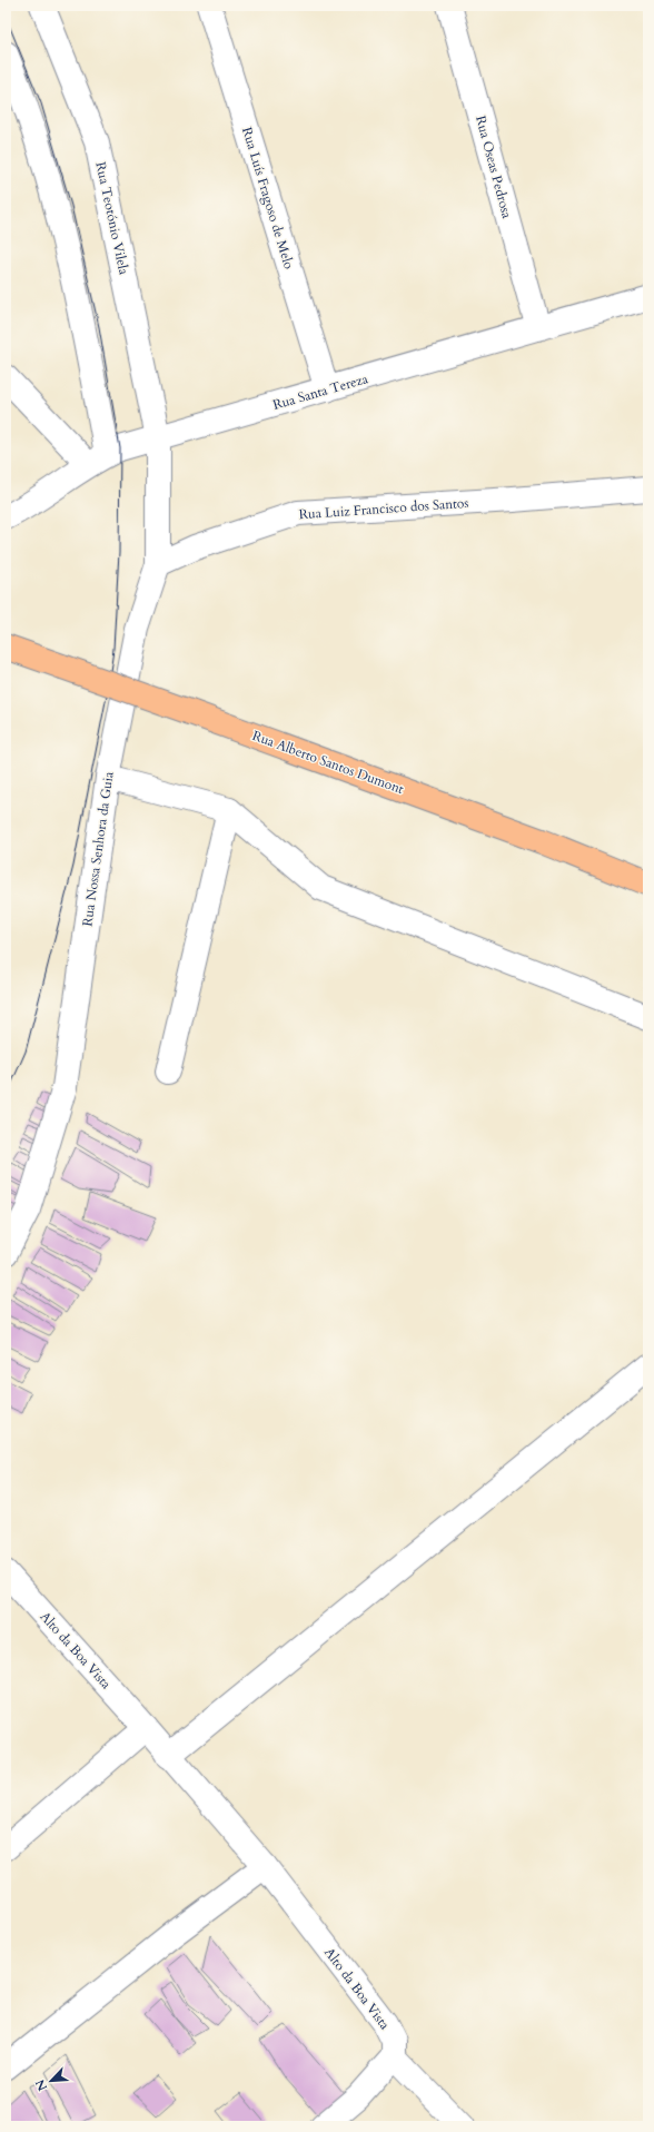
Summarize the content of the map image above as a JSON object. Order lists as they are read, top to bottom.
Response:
{
  "streets": {
    "main road": ["Rua Alberto Santos Dumont"],
    "street": [
      "Rua Oseas Pedrosa",
      "Rua Luís Fragoso de Melo",
      "Rua Teotónio Vilela",
      "Rua Santa Tereza",
      "Rua Luiz Francisco dos Santos",
      "Rua Nossa Senhora da Guia",
      "Alto da Boa Vista"
    ]
  },
  "crossings": [
    ["Rua Oseas Pedrosa", "Rua Santa Tereza"],
    ["Rua Luís Fragoso de Melo", "Rua Santa Tereza"],
    ["Rua Teotónio Vilela", "Rua Santa Tereza"],
    ["Rua Teotónio Vilela", "Rua Nossa Senhora da Guia"],
    ["Rua Santa Tereza", "Rua Nossa Senhora da Guia"],
    ["Rua Luiz Francisco dos Santos", "Rua Nossa Senhora da Guia"]
  ],
  "north": "bottom left"
}
